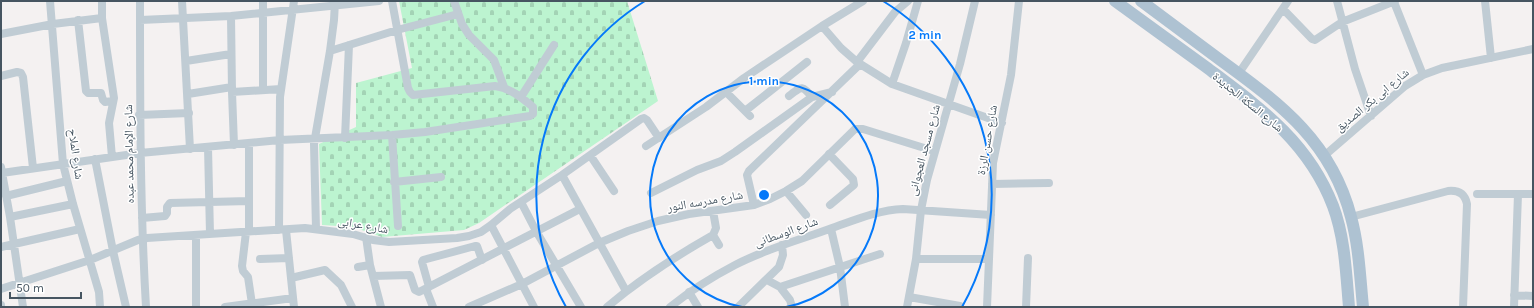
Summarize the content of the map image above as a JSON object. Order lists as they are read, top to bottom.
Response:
{
  "streets": {
    "main road": ["شارع السكة الجديدة"],
    "street": [
      "شارع ابى بكر الصديق",
      "شارع حسن الرزة",
      "شارع مسجد العجوانى",
      "شارع الملاح",
      "شارع الإمام محمد عبده",
      "شارع مدرسه النور",
      "شارع عرابى",
      "شارع الوسطانى"
    ]
  },
  "crossings": [
    ["شارع ابى بكر الصديق", "شارع السكة الجديدة"],
    ["شارع حسن الرزة", "شارع الوسطانى"],
    ["شارع مسجد العجوانى", "شارع مدرسه النور"],
    ["شارع مسجد العجوانى", "شارع الوسطانى"],
    ["شارع الملاح", "شارع عرابى"],
    ["شارع الإمام محمد عبده", "شارع عرابى"]
  ],
  "scale_bar": "50 m",
  "rings": ["2 min", "1 min"]
}
